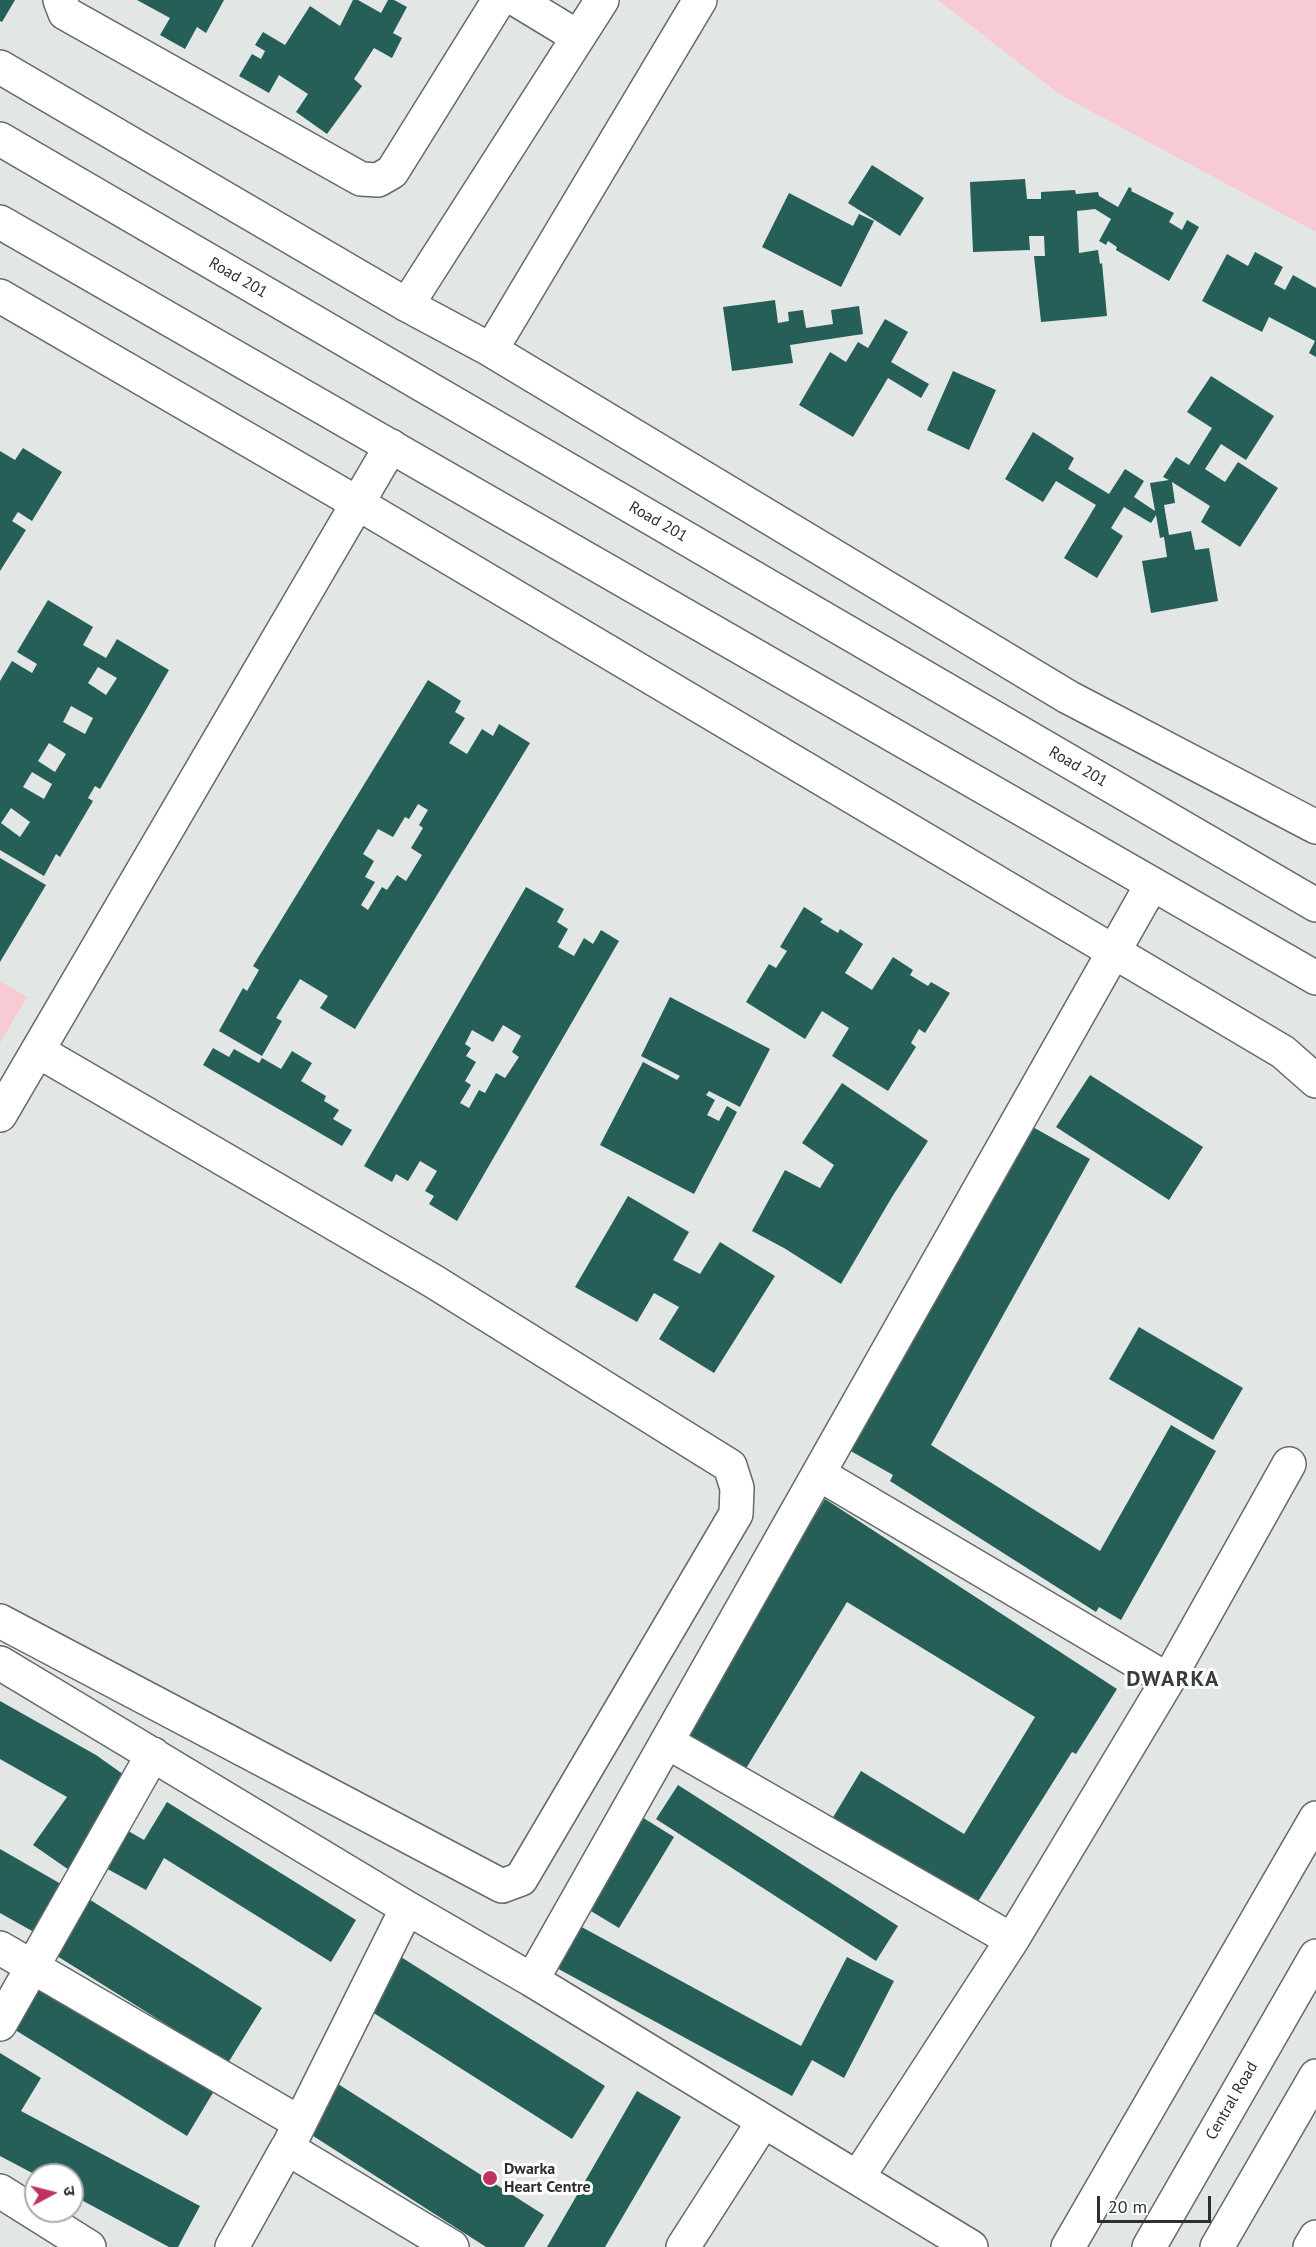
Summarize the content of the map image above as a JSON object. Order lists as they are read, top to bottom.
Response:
{
  "streets": {
    "street": ["Road 201", "Central Road"]
  },
  "districts": ["DWARKA"],
  "places": ["Dwarka Heart Centre"],
  "scale_bar": "20 m",
  "north": "right"
}
